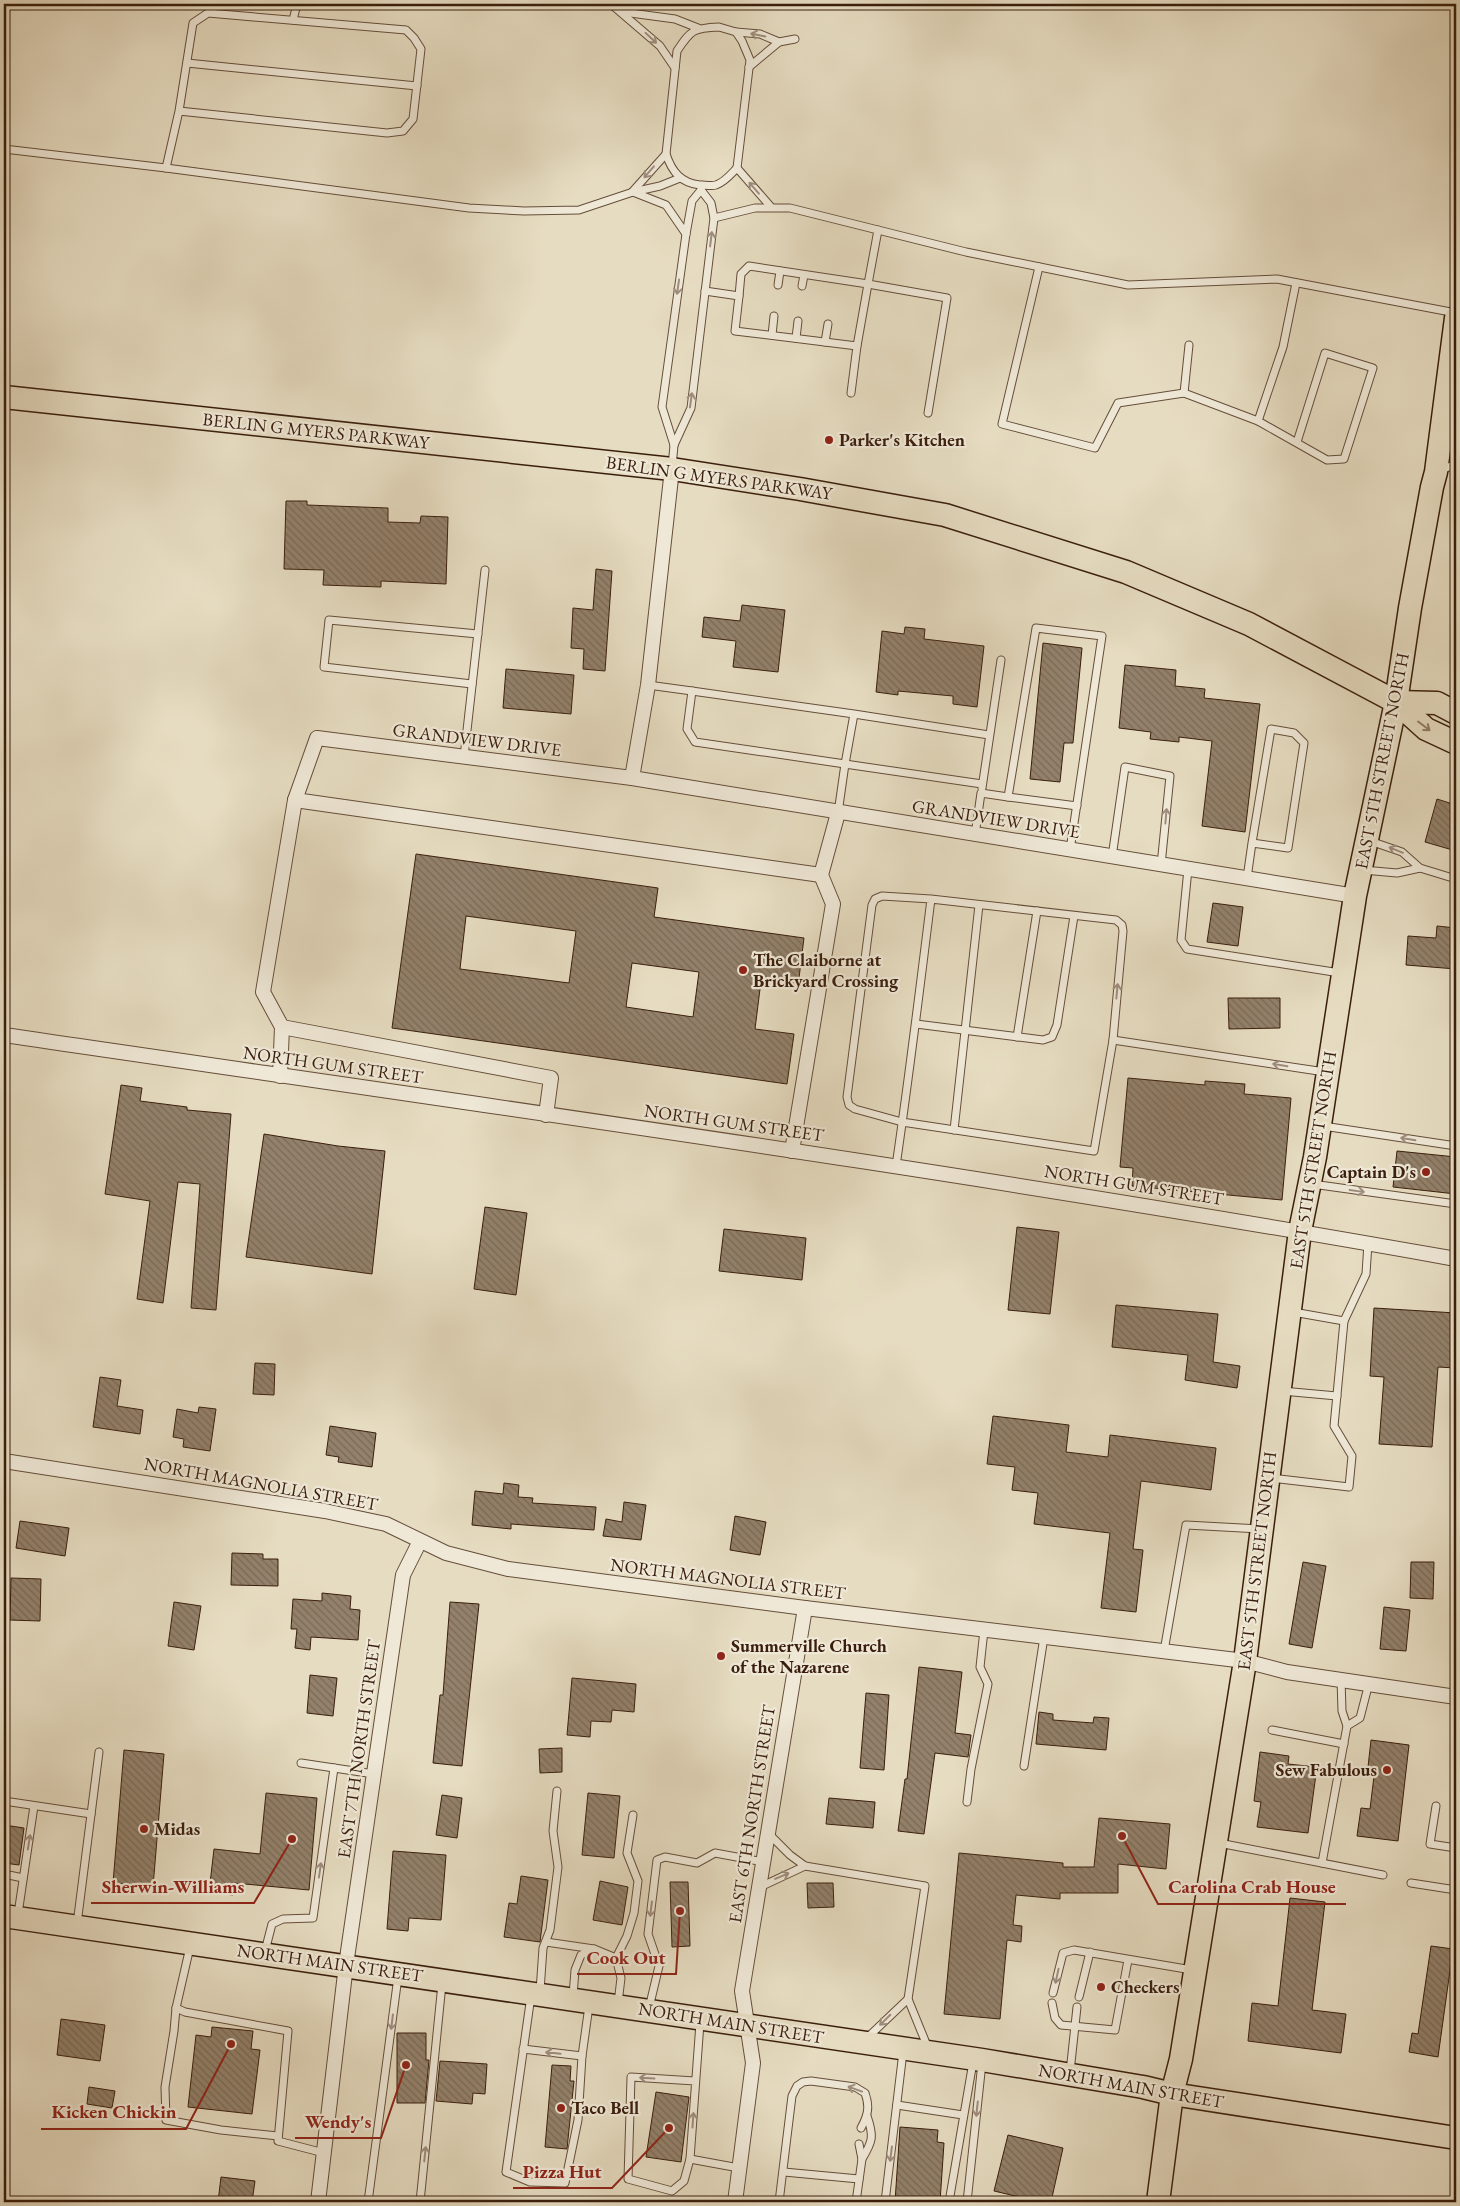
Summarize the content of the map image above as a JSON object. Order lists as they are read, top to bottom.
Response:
{
  "streets": {
    "main road": ["BERLIN G MYERS PARKWAY", "EAST 5TH STREET NORTH", "NORTH MAIN STREET"],
    "street": [
      "GRANDVIEW DRIVE",
      "NORTH GUM STREET",
      "NORTH MAGNOLIA STREET",
      "EAST 7TH NORTH STREET",
      "EAST 6TH NORTH STREET"
    ]
  },
  "crossings": [
    ["BERLIN G MYERS PARKWAY", "EAST 5TH STREET NORTH"],
    ["GRANDVIEW DRIVE", "EAST 5TH STREET NORTH"],
    ["EAST 5TH STREET NORTH", "NORTH GUM STREET"],
    ["EAST 5TH STREET NORTH", "NORTH MAGNOLIA STREET"],
    ["EAST 5TH STREET NORTH", "NORTH MAIN STREET"],
    ["NORTH MAGNOLIA STREET", "EAST 7TH NORTH STREET"],
    ["NORTH MAGNOLIA STREET", "EAST 6TH NORTH STREET"],
    ["EAST 7TH NORTH STREET", "NORTH MAIN STREET"],
    ["EAST 6TH NORTH STREET", "NORTH MAIN STREET"]
  ],
  "places": [
    "Parker's Kitchen",
    "The Claiborne at Brickyard Crossing",
    "Captain D's",
    "Summerville Church of the Nazarene",
    "Sew Fabulous",
    "Midas",
    "Carolina Crab House",
    "Sherwin-Williams",
    "Cook Out",
    "Checkers",
    "Kicken Chickin",
    "Wendy's",
    "Taco Bell",
    "Pizza Hut"
  ]
}
